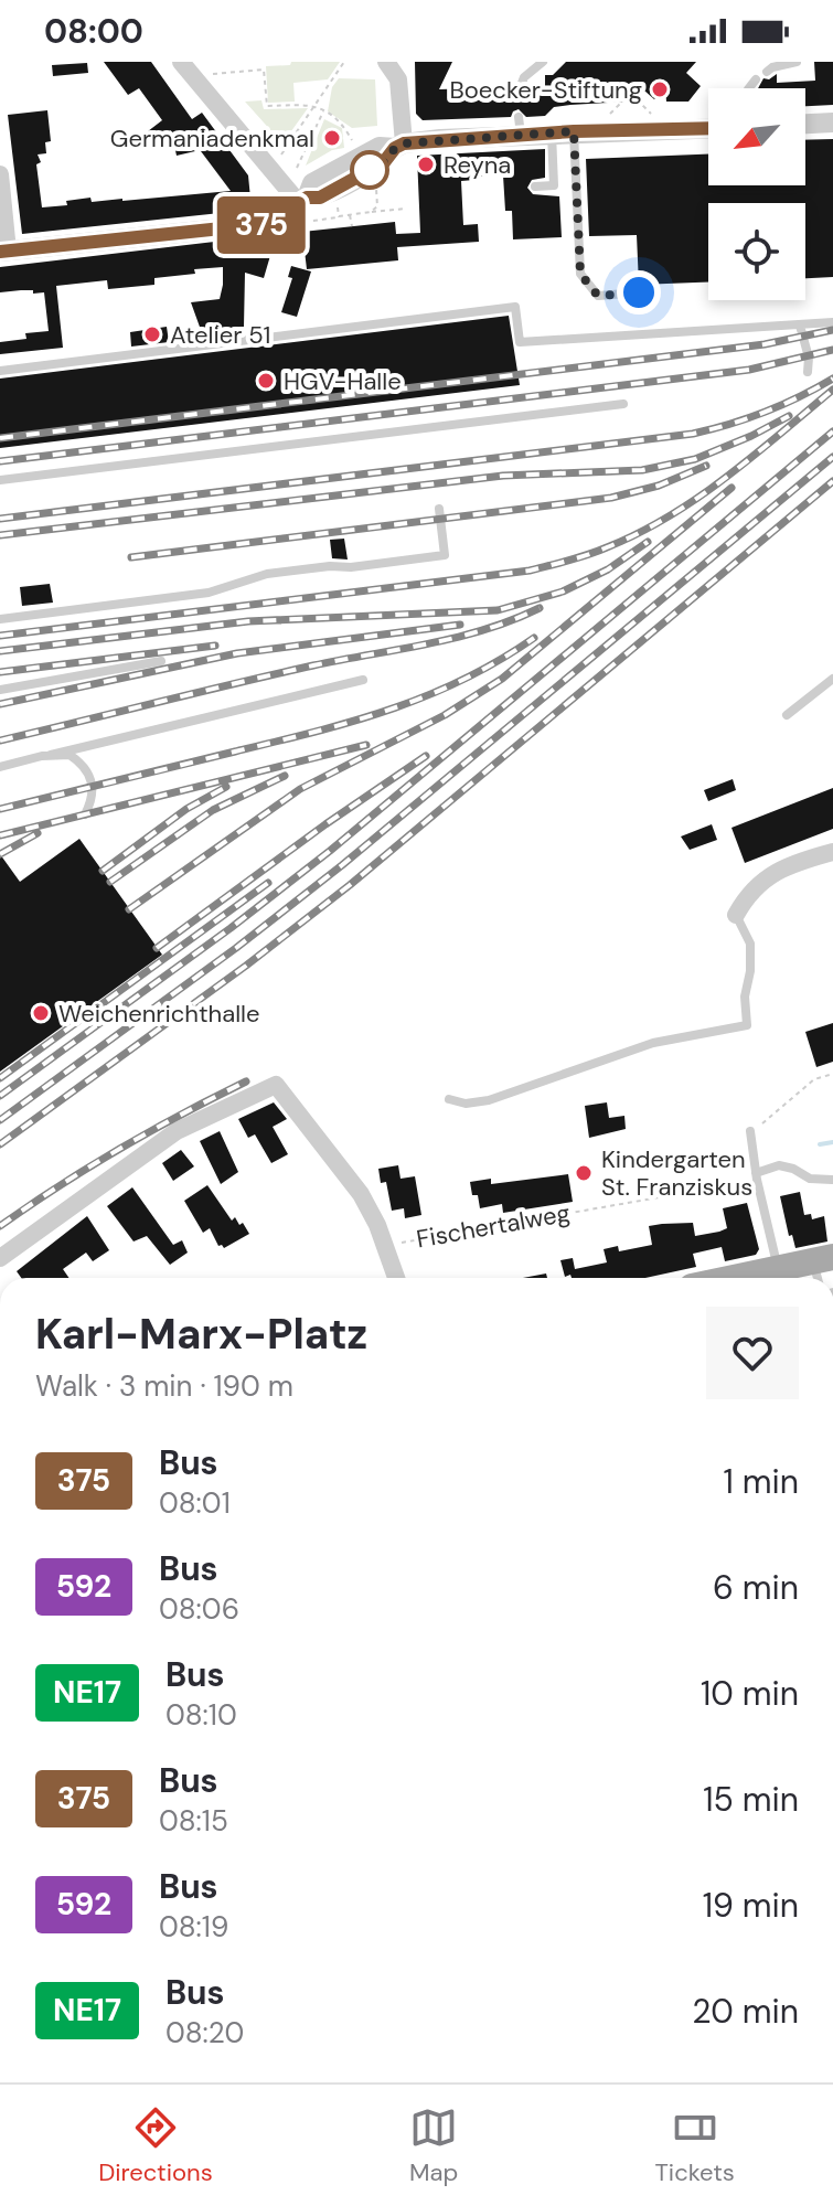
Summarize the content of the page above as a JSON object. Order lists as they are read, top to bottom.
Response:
{
  "streets": {
    "path": ["Fischertalweg"]
  },
  "places": [
    "Boecker-Stiftung",
    "Germaniadenkmal",
    "Reyna",
    "Atelier 51",
    "HGV-Halle",
    "Weichenrichthalle",
    "Kindergarten St. Franziskus"
  ],
  "lines": ["bus line 375"],
  "north": "bottom left",
  "page": {
    "status": "08:00",
    "on_map": "375",
    "heading": ["Karl-Marx-Platz", "Walk · 3 min · 190 m"],
    "list": [
      {
        "mark": "375",
        "name": "Bus",
        "note": "08:01",
        "value": "1 min"
      },
      {
        "mark": "592",
        "name": "Bus",
        "note": "08:06",
        "value": "6 min"
      },
      {
        "mark": "NE17",
        "name": "Bus",
        "note": "08:10",
        "value": "10 min"
      },
      {
        "mark": "375",
        "name": "Bus",
        "note": "08:15",
        "value": "15 min"
      },
      {
        "mark": "592",
        "name": "Bus",
        "note": "08:19",
        "value": "19 min"
      },
      {
        "mark": "NE17",
        "name": "Bus",
        "note": "08:20",
        "value": "20 min"
      }
    ],
    "tabs": ["Directions", "Map", "Tickets"]
  }
}
